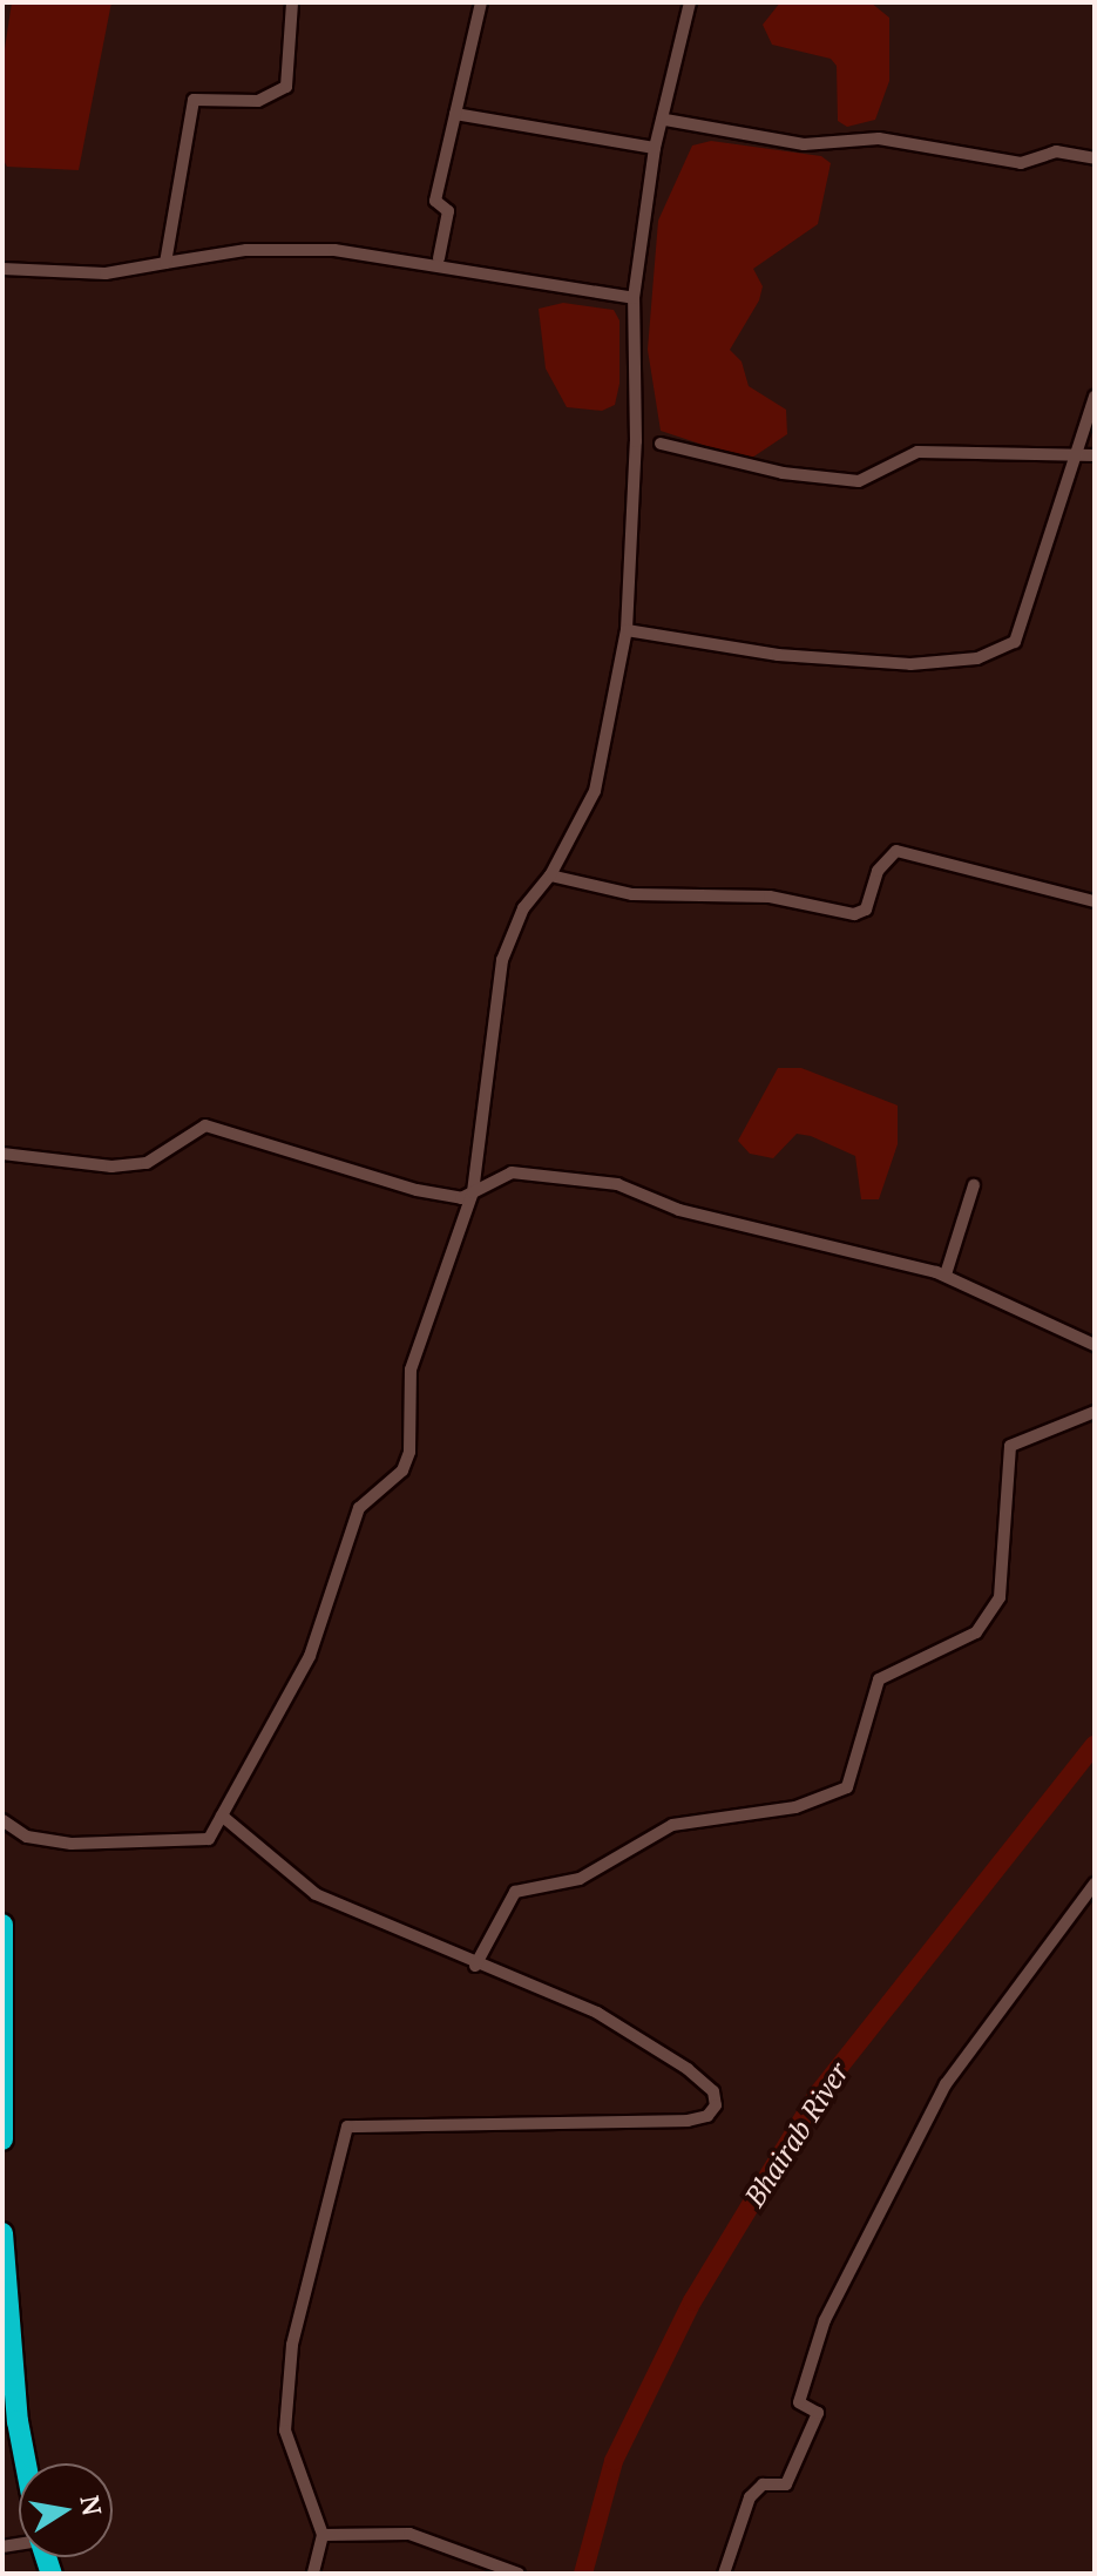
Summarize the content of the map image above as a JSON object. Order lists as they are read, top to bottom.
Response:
{
  "water": ["Bhairab River"],
  "north": "right"
}
